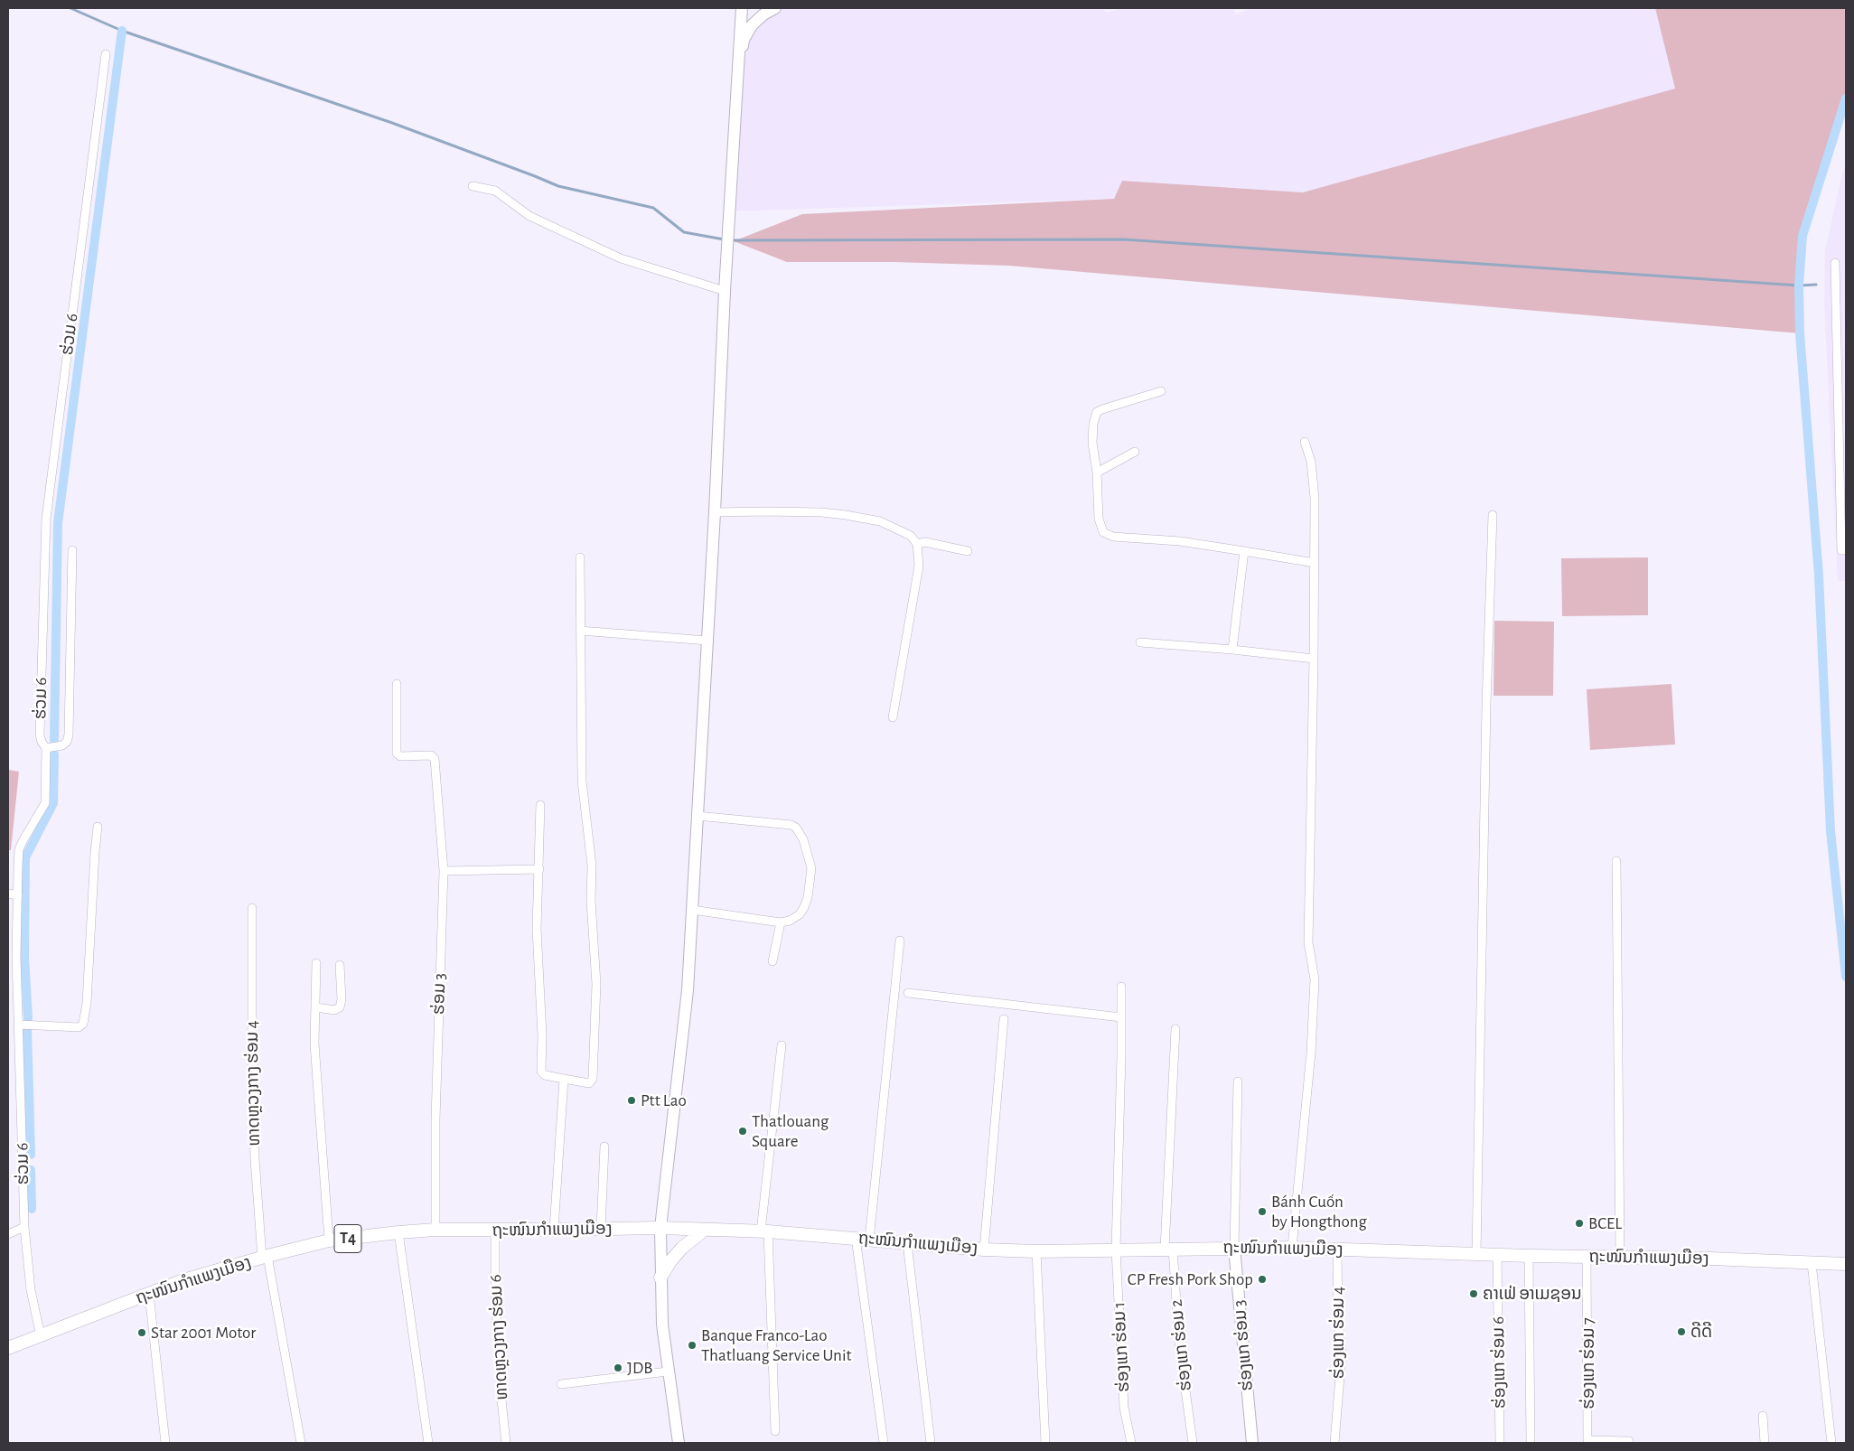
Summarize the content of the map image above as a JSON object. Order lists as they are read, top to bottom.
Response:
{
  "streets": {
    "main road": ["ຖະໜົນກຳແພງເມືອງ", "T4", "ຮ່ອງແກ ຮ່ອມ 3"],
    "street": [
      "ຮ່ວມ 6",
      "ຮ່ອມ 3",
      "ທາດຫຼວງກາງ ຮ່ອມ 4",
      "ຮ່ອງແກ ຮ່ອມ 4",
      "ທາດຫຼວງກາງ ຮ່ອມ 6",
      "ຮ່ອງແກ ຮ່ອມ 2",
      "ຮ່ອງແກ ຮ່ອມ 1",
      "ຮ່ອງແກ ຮ່ອມ 6",
      "ຮ່ອງແກ ຮ່ອມ 7"
    ]
  },
  "crossings": [
    ["ຮ່ວມ 6", "ຖະໜົນກຳແພງເມືອງ"],
    ["ຮ່ອມ 3", "ຖະໜົນກຳແພງເມືອງ"],
    ["ທາດຫຼວງກາງ ຮ່ອມ 4", "ຖະໜົນກຳແພງເມືອງ"],
    ["ຖະໜົນກຳແພງເມືອງ", "ຮ່ອງແກ ຮ່ອມ 4"],
    ["ຖະໜົນກຳແພງເມືອງ", "ທາດຫຼວງກາງ ຮ່ອມ 6"],
    ["ຖະໜົນກຳແພງເມືອງ", "ຮ່ອງແກ ຮ່ອມ 2"],
    ["ຖະໜົນກຳແພງເມືອງ", "ຮ່ອງແກ ຮ່ອມ 3"],
    ["ຖະໜົນກຳແພງເມືອງ", "ຮ່ອງແກ ຮ່ອມ 1"],
    ["ຖະໜົນກຳແພງເມືອງ", "ຮ່ອງແກ ຮ່ອມ 6"],
    ["ຖະໜົນກຳແພງເມືອງ", "ຮ່ອງແກ ຮ່ອມ 7"]
  ],
  "places": [
    "Ptt Lao",
    "Thatlouang Square",
    "Bánh Cuốn by Hongthong",
    "BCEL",
    "CP Fresh Pork Shop",
    "ຄາເຟ່ ອາເມຊອນ",
    "ດີດີ",
    "Star 2001 Motor",
    "Banque Franco-Lao Thatluang Service Unit",
    "JDB"
  ]
}
